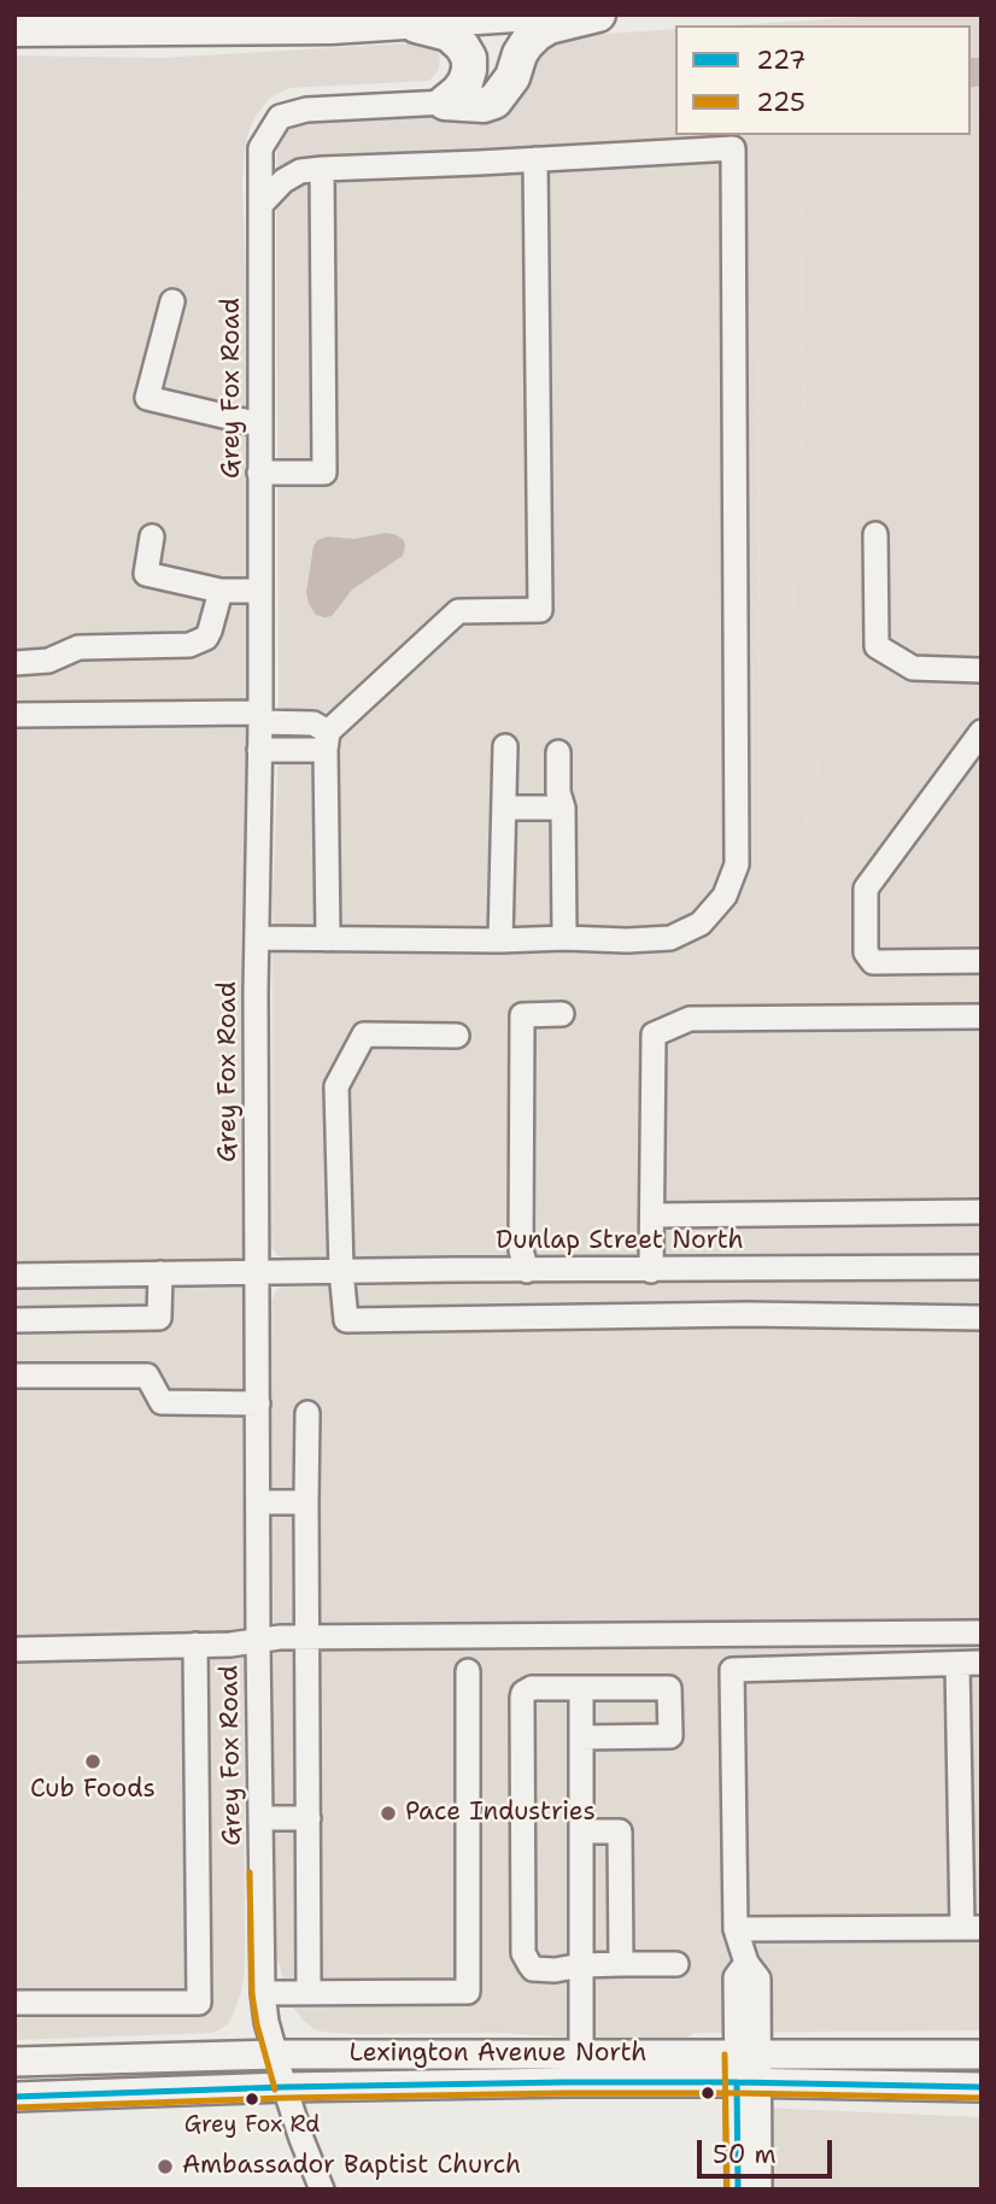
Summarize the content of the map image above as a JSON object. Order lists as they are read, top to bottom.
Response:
{
  "streets": {
    "main road": ["Lexington Avenue North"],
    "street": ["Grey Fox Road", "Dunlap Street North"]
  },
  "crossings": [
    ["Grey Fox Road", "Dunlap Street North"],
    ["Grey Fox Road", "Lexington Avenue North"]
  ],
  "places": [
    "Cub Foods",
    "Pace Industries",
    "Grey Fox Rd",
    "Ambassador Baptist Church"
  ],
  "lines": ["transit line 225", "transit line 227"],
  "legend": ["227", "225"],
  "scale_bar": "50 m"
}
